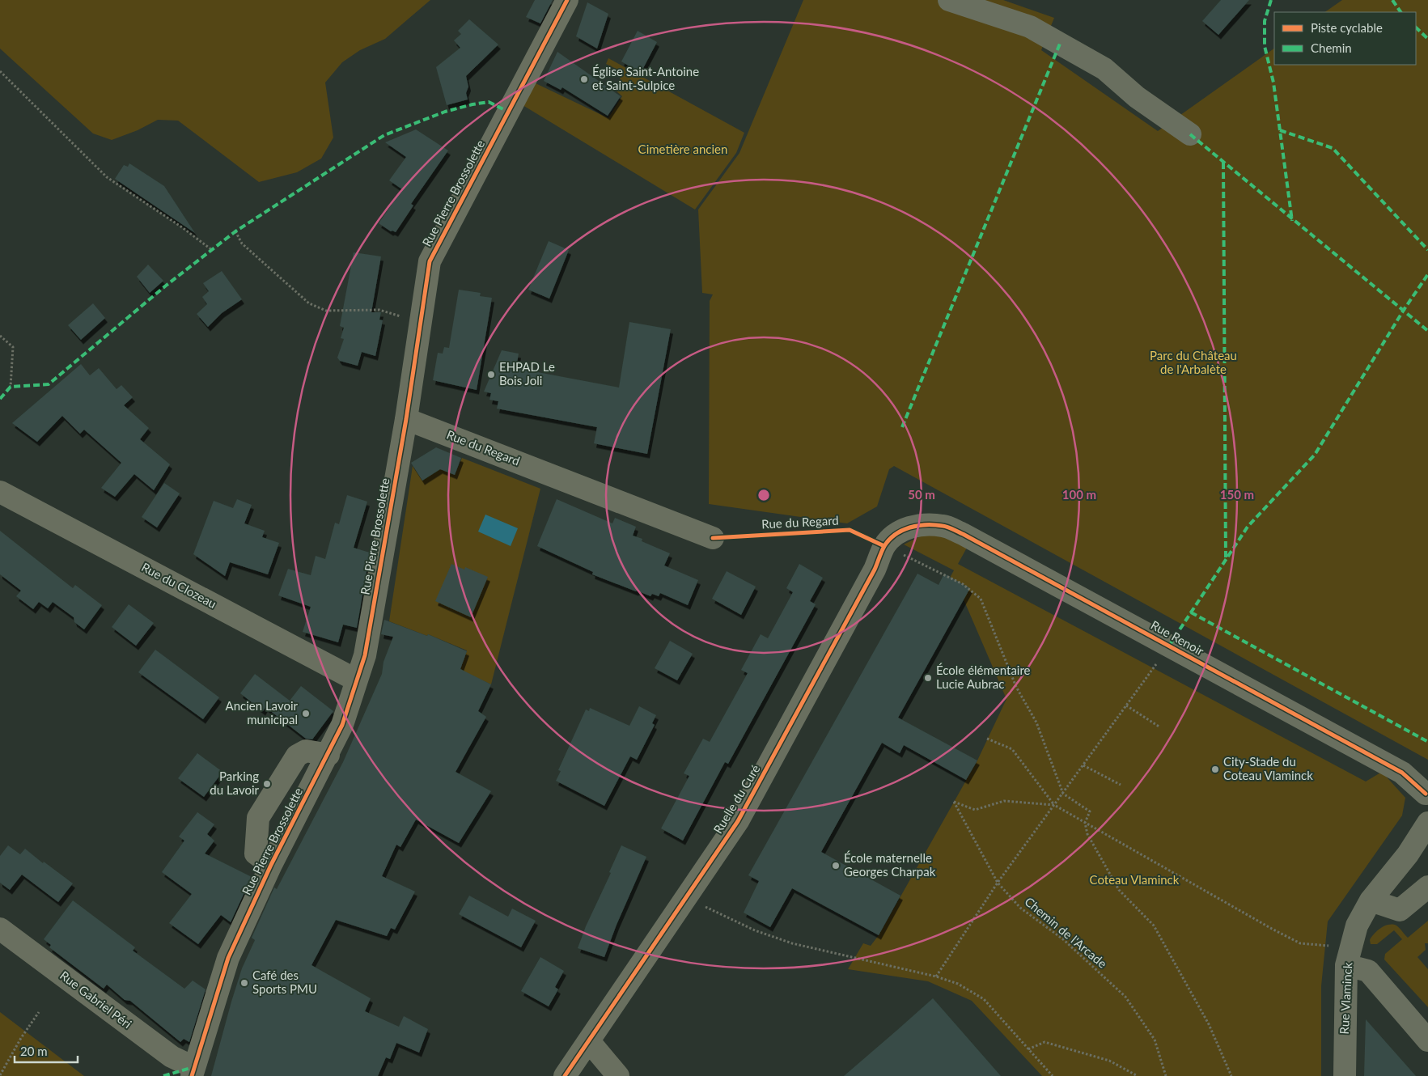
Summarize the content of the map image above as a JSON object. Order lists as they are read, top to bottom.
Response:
{
  "streets": {
    "street": [
      "Rue Pierre Brossolette",
      "Rue du Regard",
      "Rue du Clozeau",
      "Rue Renoir",
      "Ruelle du Curé",
      "Rue Vlaminck",
      "Rue Gabriel Péri"
    ],
    "path": ["Chemin de l'Arcade"]
  },
  "crossings": [
    ["Rue Pierre Brossolette", "Rue du Regard"],
    ["Rue Pierre Brossolette", "Rue du Clozeau"],
    ["Rue Pierre Brossolette", "Rue Gabriel Péri"],
    ["Rue du Regard", "Ruelle du Curé"],
    ["Rue Renoir", "Ruelle du Curé"],
    ["Rue Renoir", "Rue Vlaminck"]
  ],
  "parks": ["Cimetière ancien", "Parc du Château de l'Arbalète", "Coteau Vlaminck"],
  "places": [
    "Église Saint-Antoine et Saint-Sulpice",
    "EHPAD Le Bois Joli",
    "École élémentaire Lucie Aubrac",
    "Ancien Lavoir municipal",
    "City-Stade du Coteau Vlaminck",
    "Parking du Lavoir",
    "École maternelle Georges Charpak",
    "Café des Sports PMU"
  ],
  "legend": ["Piste cyclable", "Chemin"],
  "scale_bar": "20 m",
  "rings": ["50 m", "100 m", "150 m"]
}
